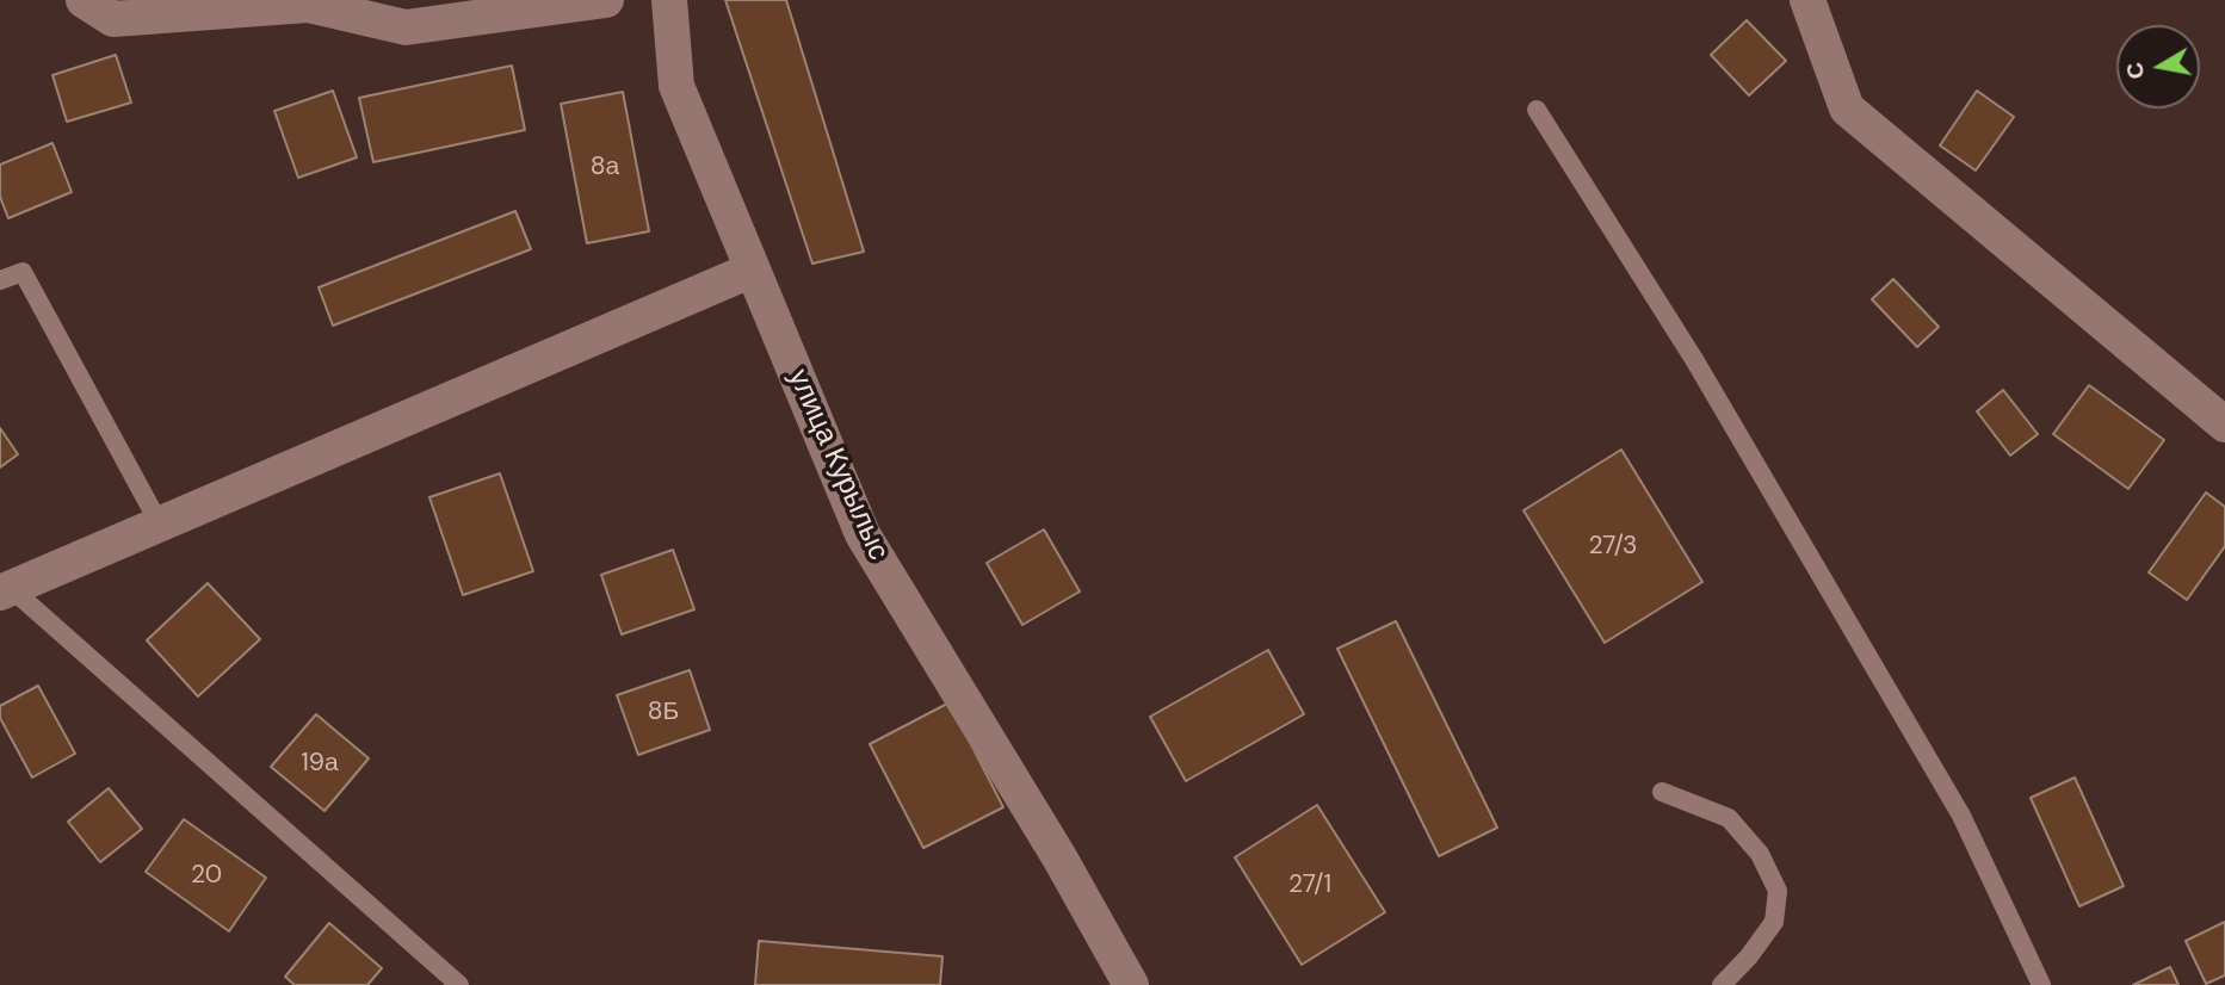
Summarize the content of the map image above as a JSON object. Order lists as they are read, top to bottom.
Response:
{
  "streets": {
    "street": ["улица Курылыс"]
  },
  "house_numbers": [
    "8а",
    "27/3",
    "8Б",
    "19а",
    "20",
    "27/1"
  ],
  "north": "left"
}
